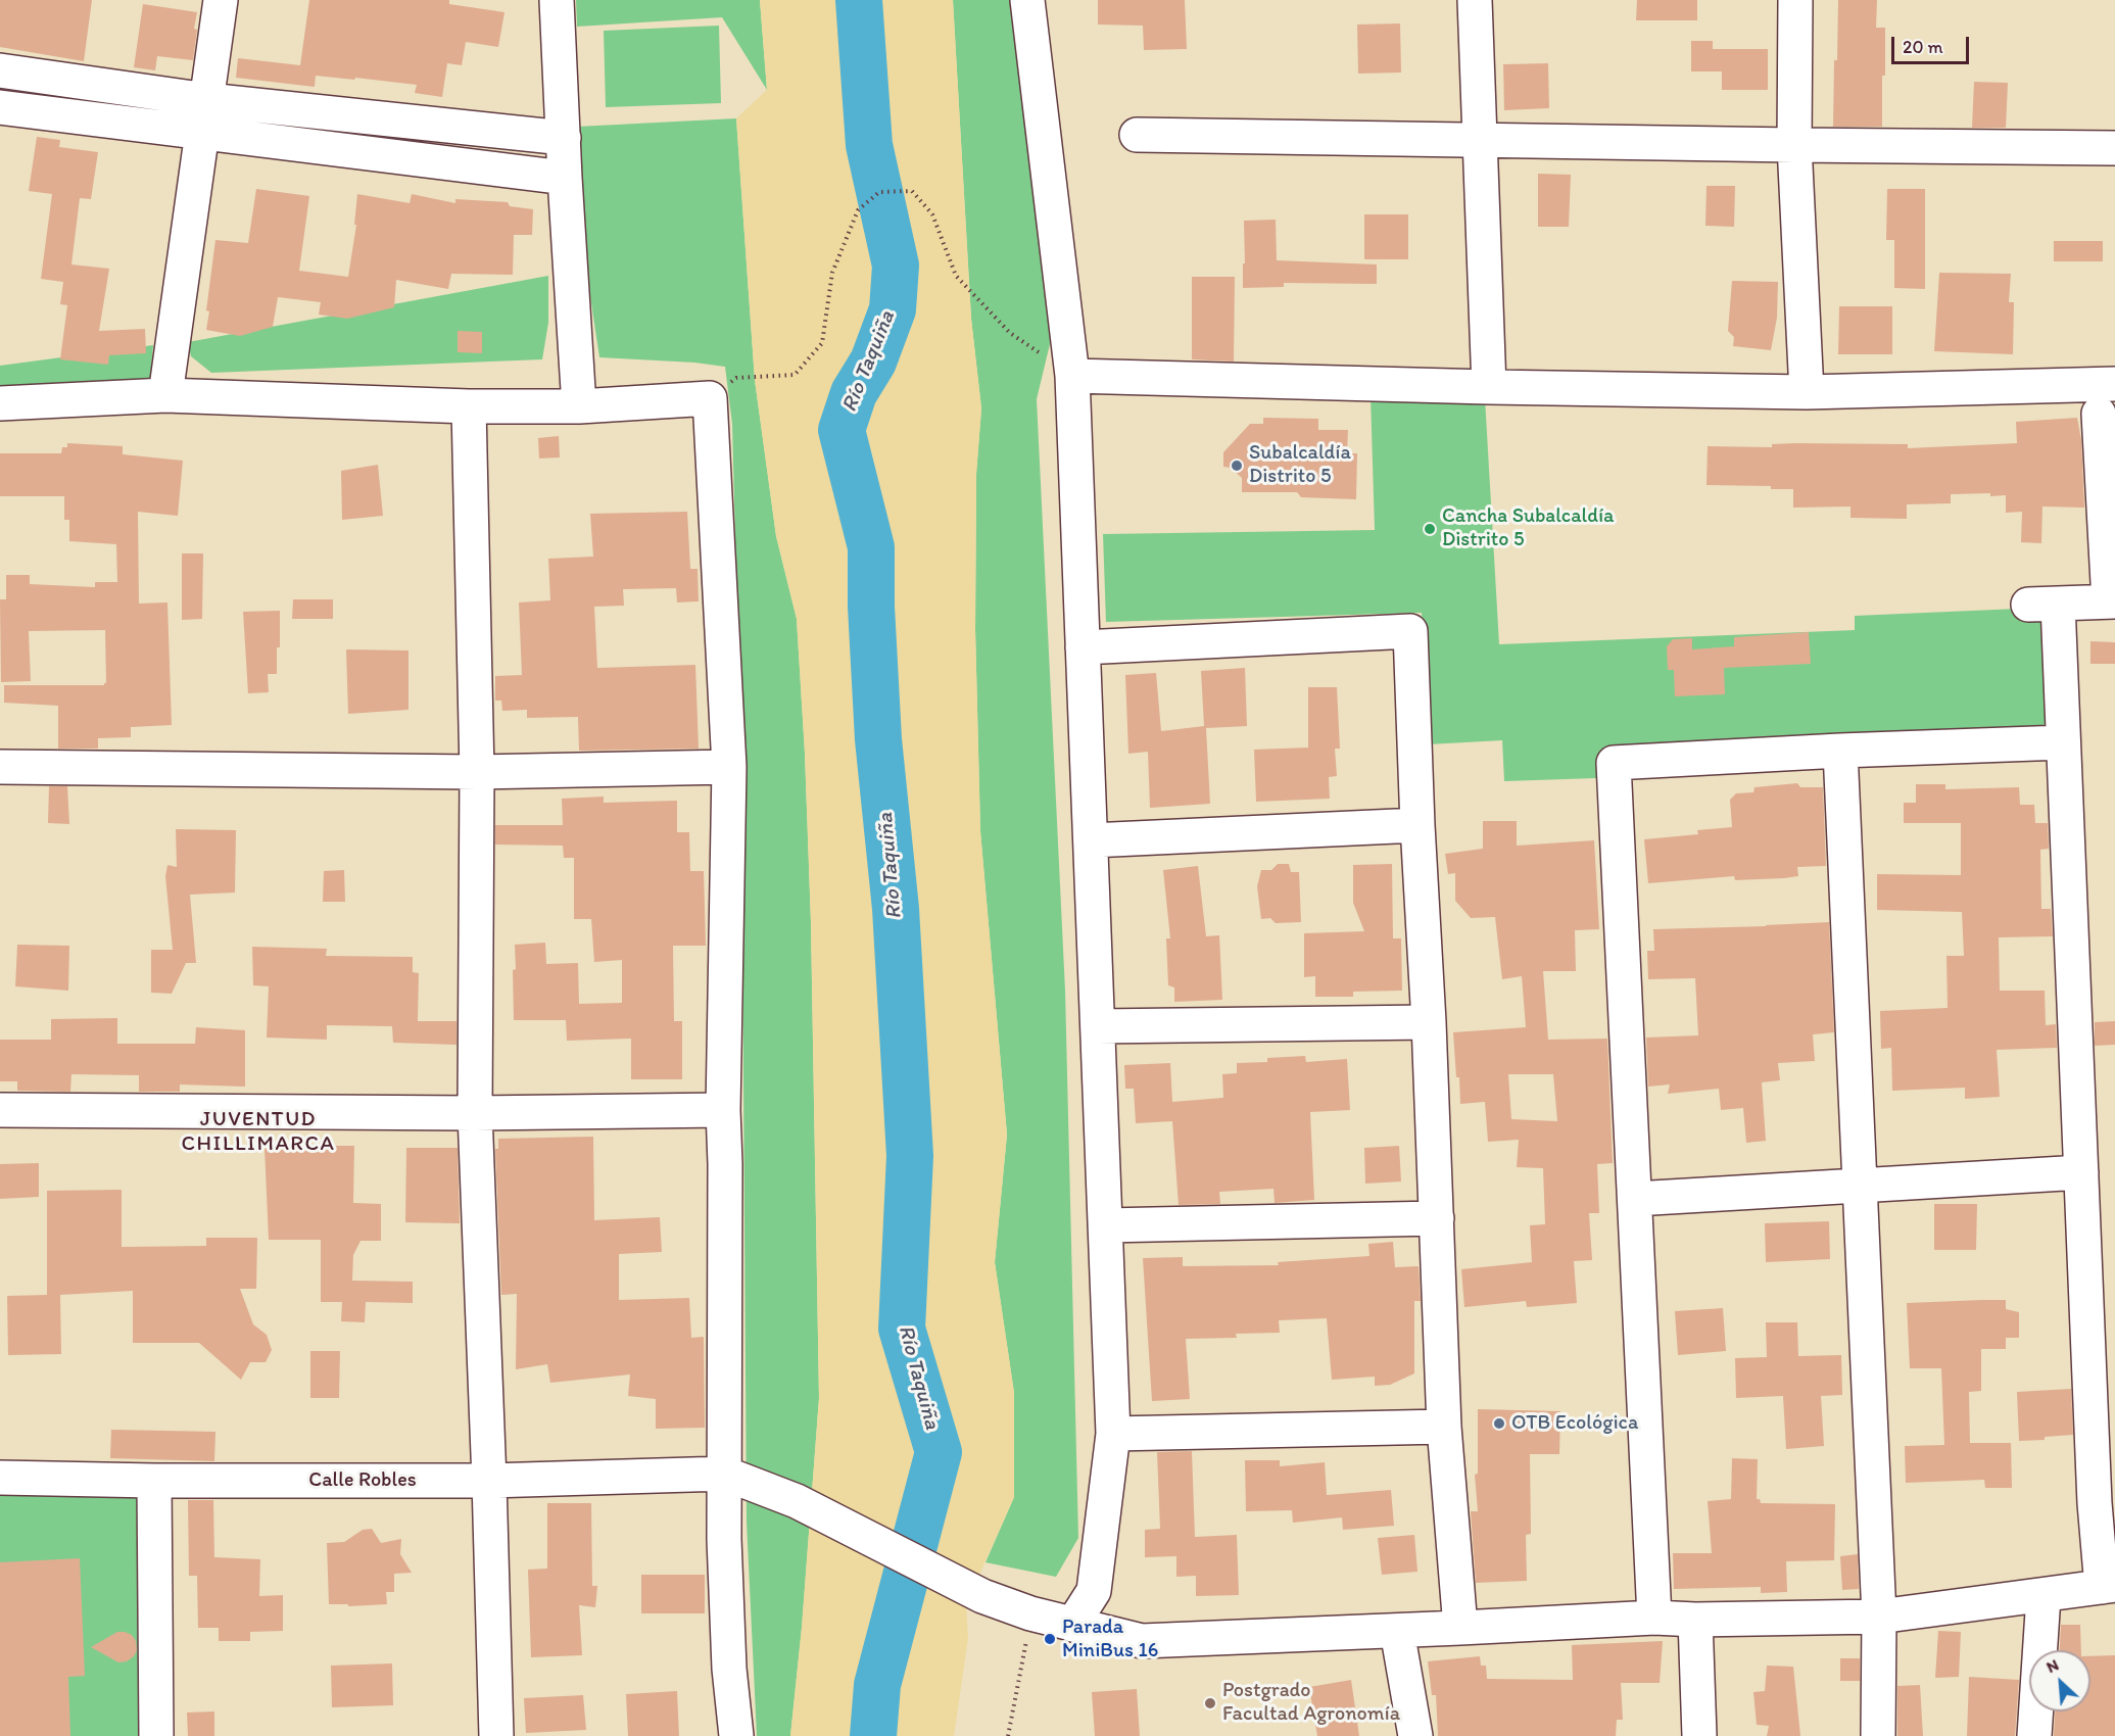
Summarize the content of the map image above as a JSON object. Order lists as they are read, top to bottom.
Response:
{
  "streets": {
    "street": ["Calle Robles"]
  },
  "districts": ["JUVENTUD CHILLIMARCA"],
  "water": ["Río Taquiña"],
  "places": [
    "Subalcaldía Distrito 5",
    "Cancha Subalcaldía Distrito 5",
    "OTB Ecológica",
    "Parada MiniBus 16",
    "Postgrado Facultad Agronomía"
  ],
  "scale_bar": "20 m",
  "north": "top left"
}
